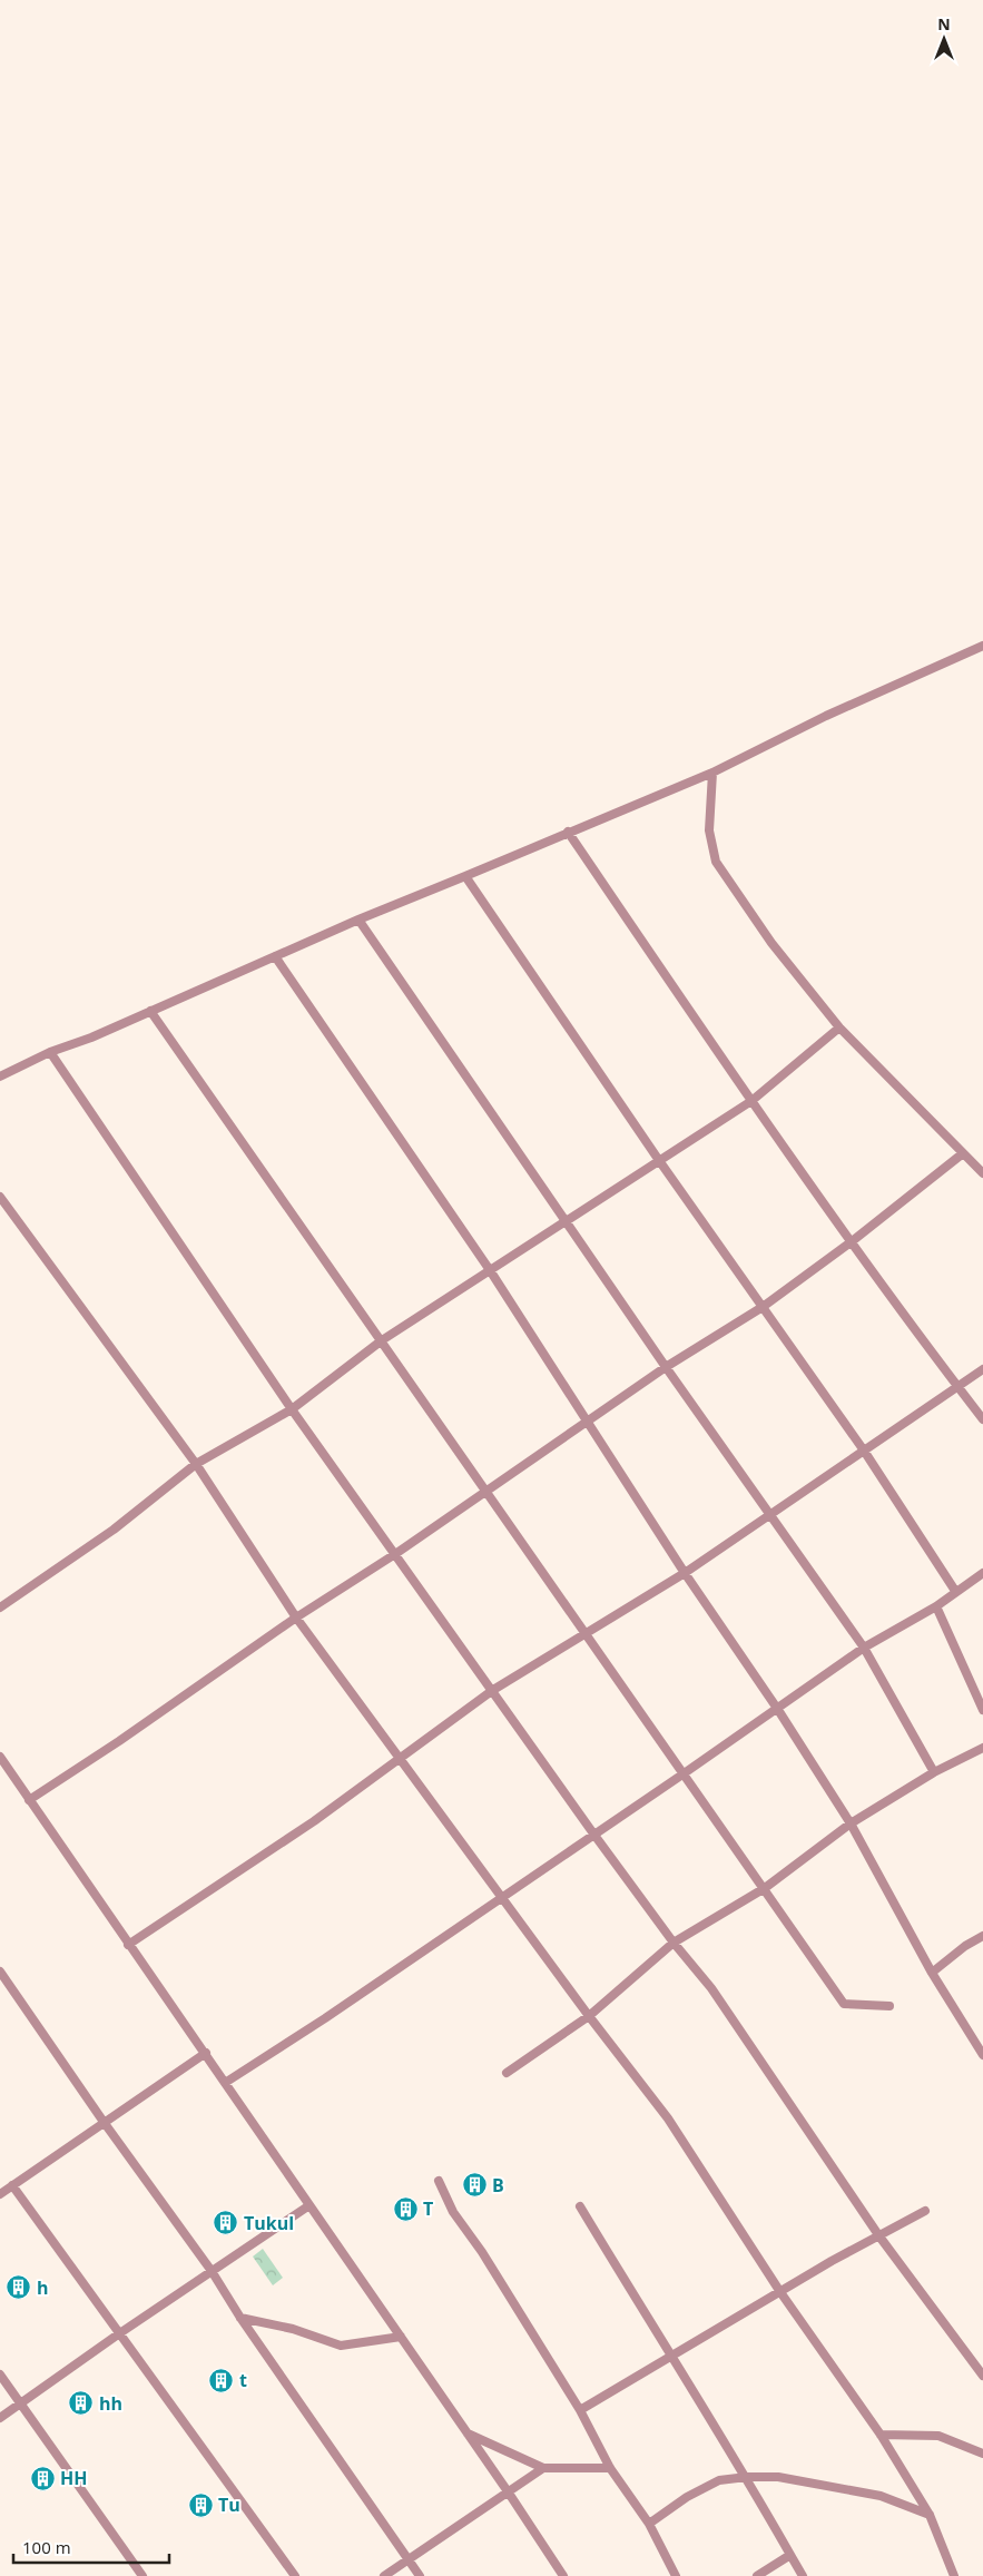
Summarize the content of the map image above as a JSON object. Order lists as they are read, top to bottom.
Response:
{
  "places": {
    "building": [
      "B",
      "T",
      "Tukul",
      "h",
      "t",
      "hh",
      "HH",
      "Tu"
    ]
  },
  "scale_bar": "100 m",
  "north": "top"
}
